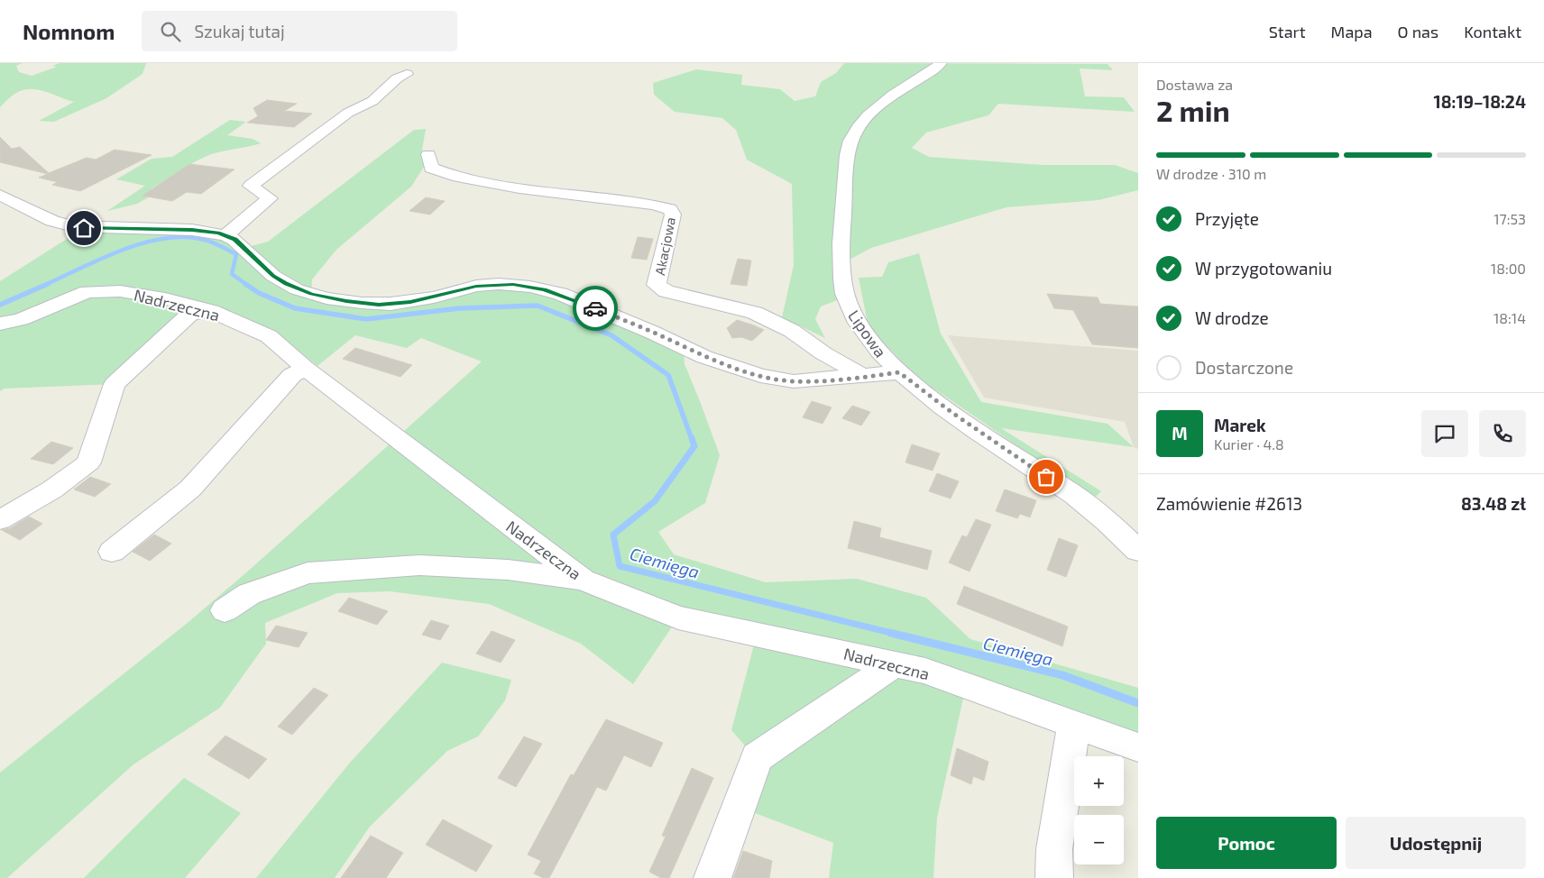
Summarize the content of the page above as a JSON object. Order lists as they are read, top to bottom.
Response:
{
  "streets": {
    "street": ["Akacjowa", "Nadrzeczna", "Lipowa"]
  },
  "water": ["Ciemięga"],
  "page": {
    "header": "Nomnom",
    "search": "Szukaj tutaj",
    "nav": [
      "Start",
      "Mapa",
      "O nas",
      "Kontakt"
    ],
    "heading": ["2 min", "Dostawa za", "18:19–18:24"],
    "panel": [
      "Marek",
      "Kurier · 4.8",
      "Zamówienie #2613",
      "83.48 zł"
    ],
    "bar": "W drodze · 310 m",
    "list": [
      ["Przyjęte", "17:53"],
      ["W przygotowaniu", "18:00"],
      ["W drodze", "18:14"],
      "Dostarczone"
    ],
    "round": "M",
    "map_buttons": ["+", "−"],
    "buttons": ["Pomoc", "Udostępnij"]
  }
}
